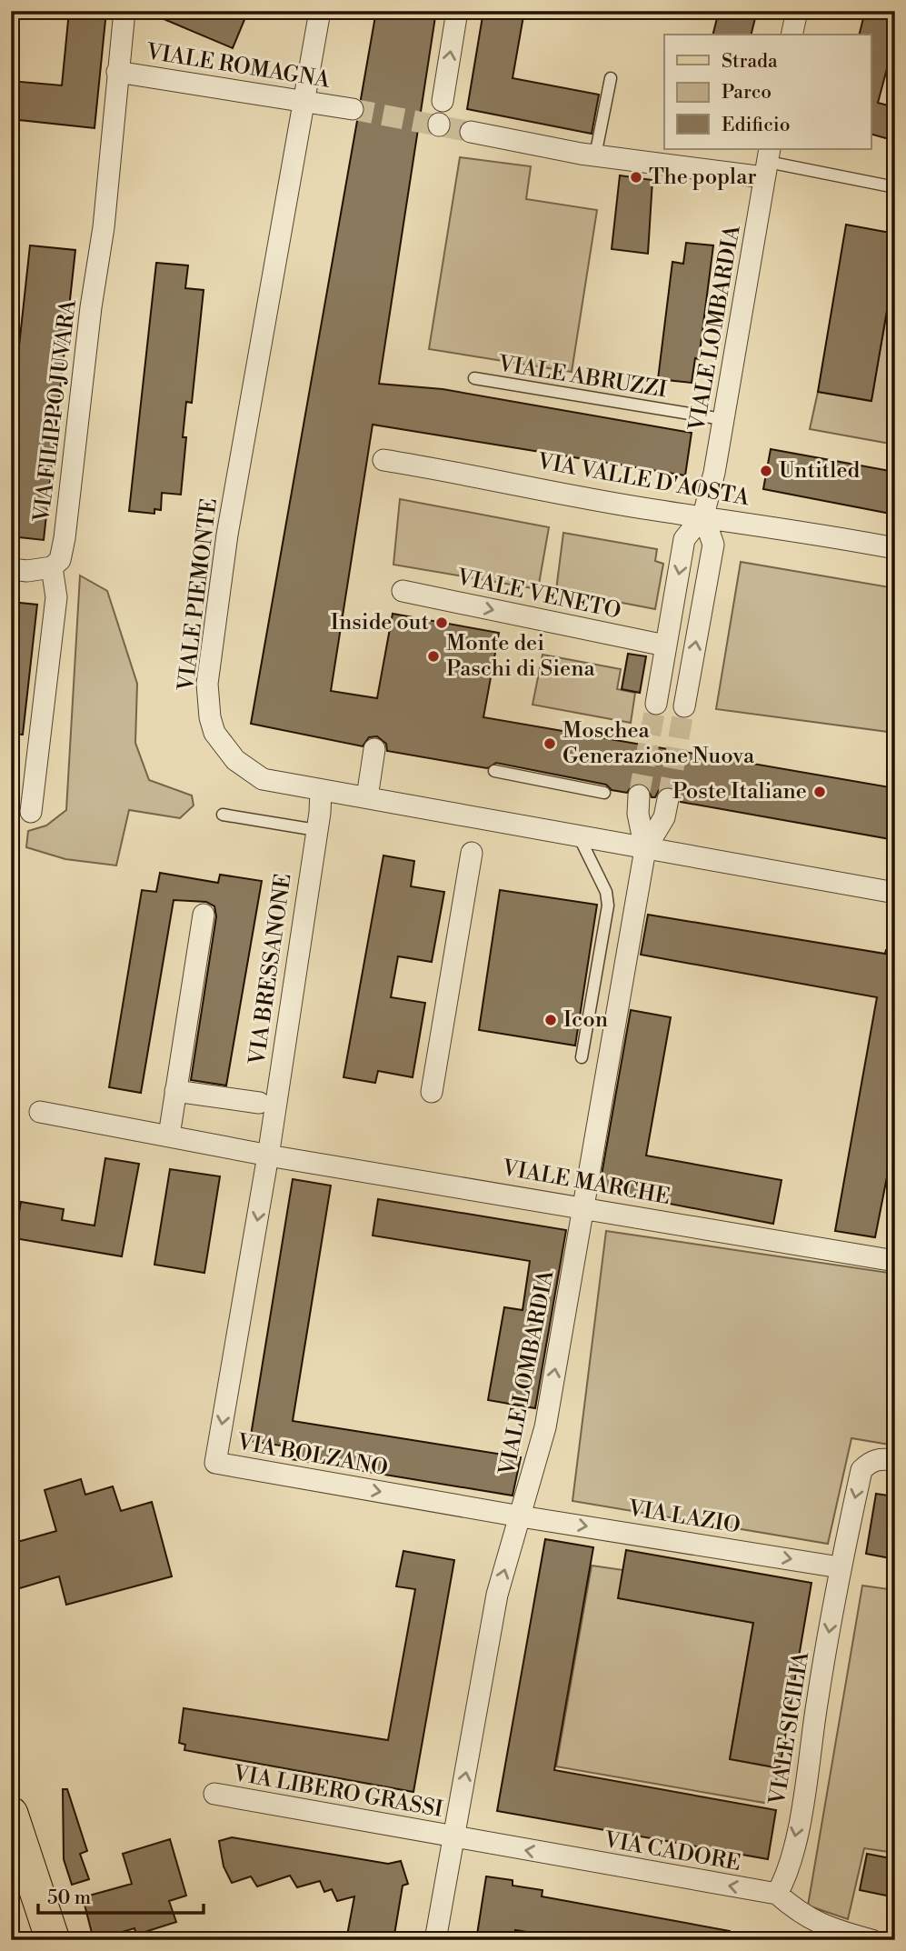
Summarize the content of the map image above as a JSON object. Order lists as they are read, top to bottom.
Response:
{
  "streets": {
    "street": [
      "VIALE ROMAGNA",
      "VIALE LOMBARDIA",
      "VIA FILIPPO JUVARA",
      "VIA VALLE D'AOSTA",
      "VIALE PIEMONTE",
      "VIALE VENETO",
      "VIA BRESSANONE",
      "VIALE MARCHE",
      "VIA BOLZANO",
      "VIA LAZIO",
      "VIALE SICILIA",
      "VIA LIBERO GRASSI",
      "VIA CADORE"
    ],
    "lane": ["VIALE ABRUZZI"]
  },
  "crossings": [
    ["VIALE ROMAGNA", "VIA FILIPPO JUVARA"],
    ["VIALE ROMAGNA", "VIALE PIEMONTE"],
    ["VIALE LOMBARDIA", "VIALE ABRUZZI"],
    ["VIALE LOMBARDIA", "VIA VALLE D'AOSTA"],
    ["VIALE LOMBARDIA", "VIALE PIEMONTE"],
    ["VIALE LOMBARDIA", "VIALE VENETO"],
    ["VIALE LOMBARDIA", "VIALE MARCHE"],
    ["VIALE LOMBARDIA", "VIA BOLZANO"],
    ["VIALE LOMBARDIA", "VIA LAZIO"],
    ["VIALE LOMBARDIA", "VIA LIBERO GRASSI"],
    ["VIALE LOMBARDIA", "VIA CADORE"],
    ["VIALE PIEMONTE", "VIA BRESSANONE"],
    ["VIA BRESSANONE", "VIALE MARCHE"],
    ["VIA BRESSANONE", "VIA BOLZANO"],
    ["VIALE MARCHE", "VIA BOLZANO"],
    ["VIA BOLZANO", "VIA LAZIO"],
    ["VIA LAZIO", "VIALE SICILIA"],
    ["VIALE SICILIA", "VIA CADORE"],
    ["VIA LIBERO GRASSI", "VIA CADORE"]
  ],
  "one_way": [
    "VIALE VENETO",
    "VIA LAZIO",
    "VIALE SICILIA",
    "VIA CADORE"
  ],
  "places": [
    "The poplar",
    "Untitled",
    "Inside out",
    "Monte dei Paschi di Siena",
    "Moschea Generazione Nuova",
    "Poste Italiane",
    "Icon"
  ],
  "legend": ["Strada", "Parco", "Edificio"],
  "scale_bar": "50 m"
}
